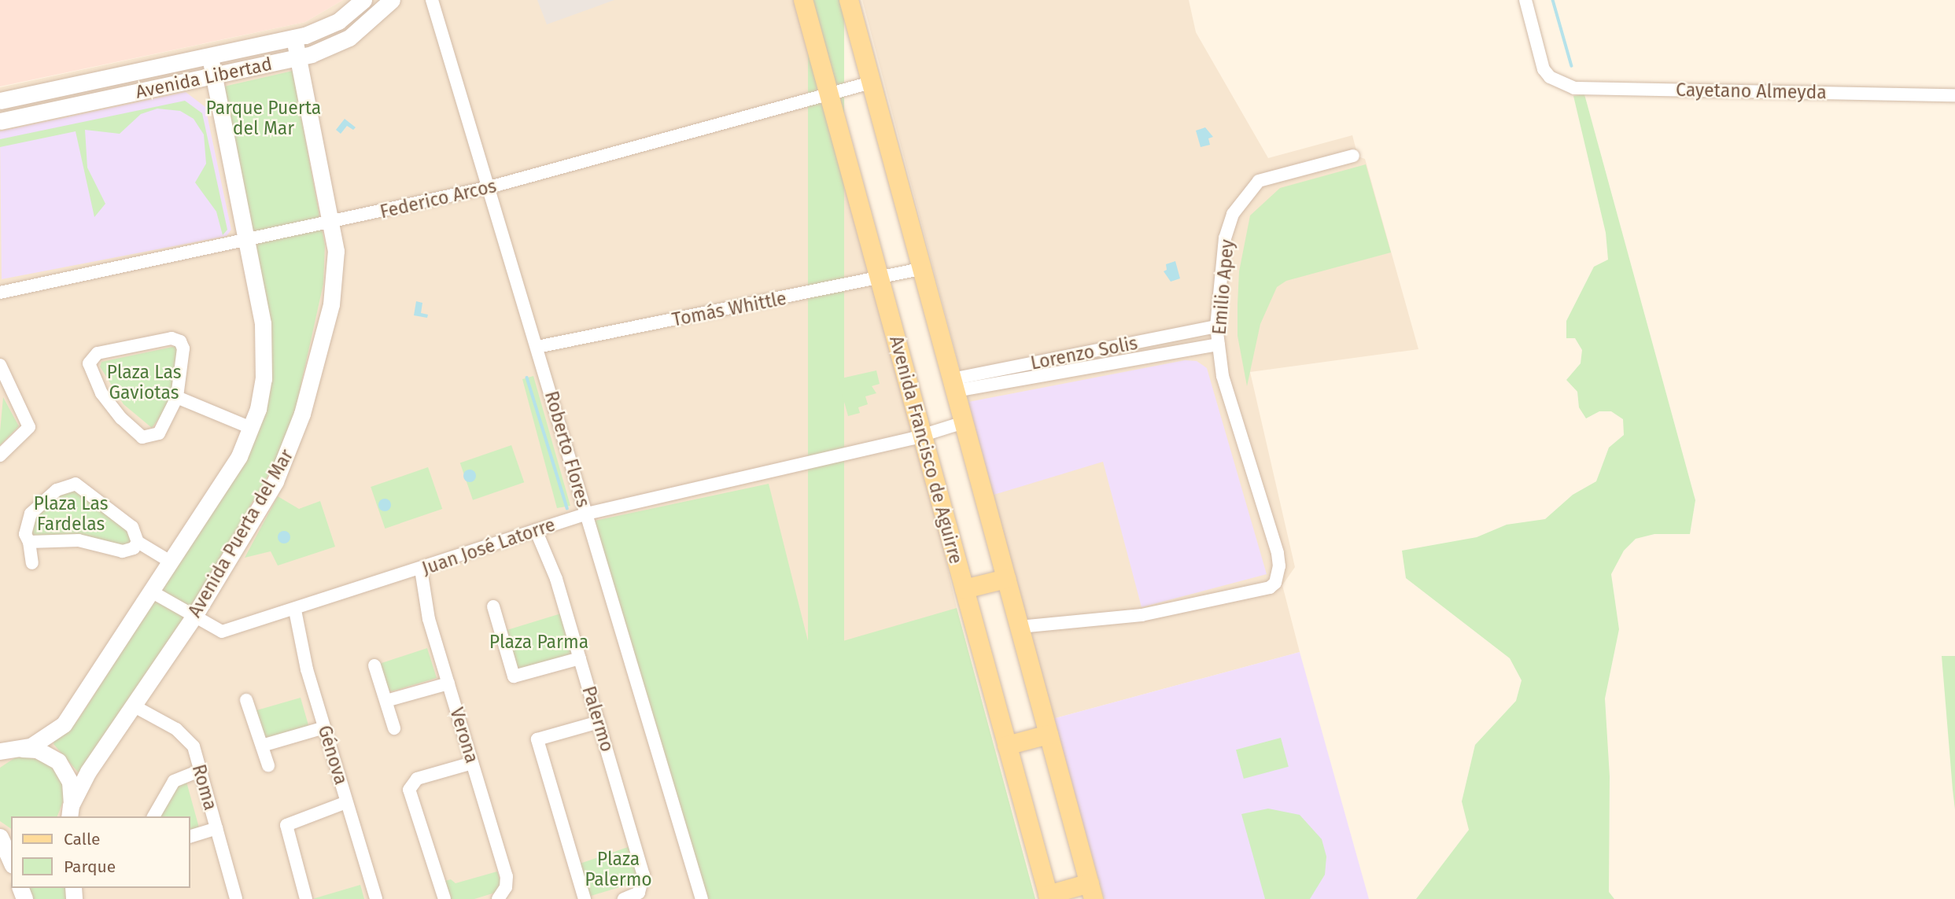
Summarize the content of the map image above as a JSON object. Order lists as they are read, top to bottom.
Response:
{
  "streets": {
    "main road": ["Avenida Francisco de Aguirre"],
    "street": [
      "Avenida Libertad",
      "Cayetano Almeyda",
      "Federico Arcos",
      "Emilio Apey",
      "Tomás Whittle",
      "Lorenzo Solis",
      "Roberto Flores",
      "Avenida Puerta del Mar",
      "Juan José Latorre",
      "Palermo",
      "Verona",
      "Génova",
      "Roma"
    ]
  },
  "crossings": [
    ["Avenida Libertad", "Avenida Puerta del Mar"],
    ["Federico Arcos", "Roberto Flores"],
    ["Federico Arcos", "Avenida Francisco de Aguirre"],
    ["Federico Arcos", "Avenida Puerta del Mar"],
    ["Emilio Apey", "Lorenzo Solis"],
    ["Tomás Whittle", "Roberto Flores"],
    ["Tomás Whittle", "Avenida Francisco de Aguirre"],
    ["Roberto Flores", "Juan José Latorre"],
    ["Avenida Francisco de Aguirre", "Juan José Latorre"],
    ["Avenida Puerta del Mar", "Juan José Latorre"],
    ["Avenida Puerta del Mar", "Roma"],
    ["Juan José Latorre", "Palermo"],
    ["Juan José Latorre", "Verona"],
    ["Juan José Latorre", "Génova"]
  ],
  "parks": [
    "Parque Puerta del Mar",
    "Plaza Las Gaviotas",
    "Plaza Las Fardelas",
    "Plaza Parma",
    "Plaza Palermo"
  ],
  "legend": ["Calle", "Parque"]
}
